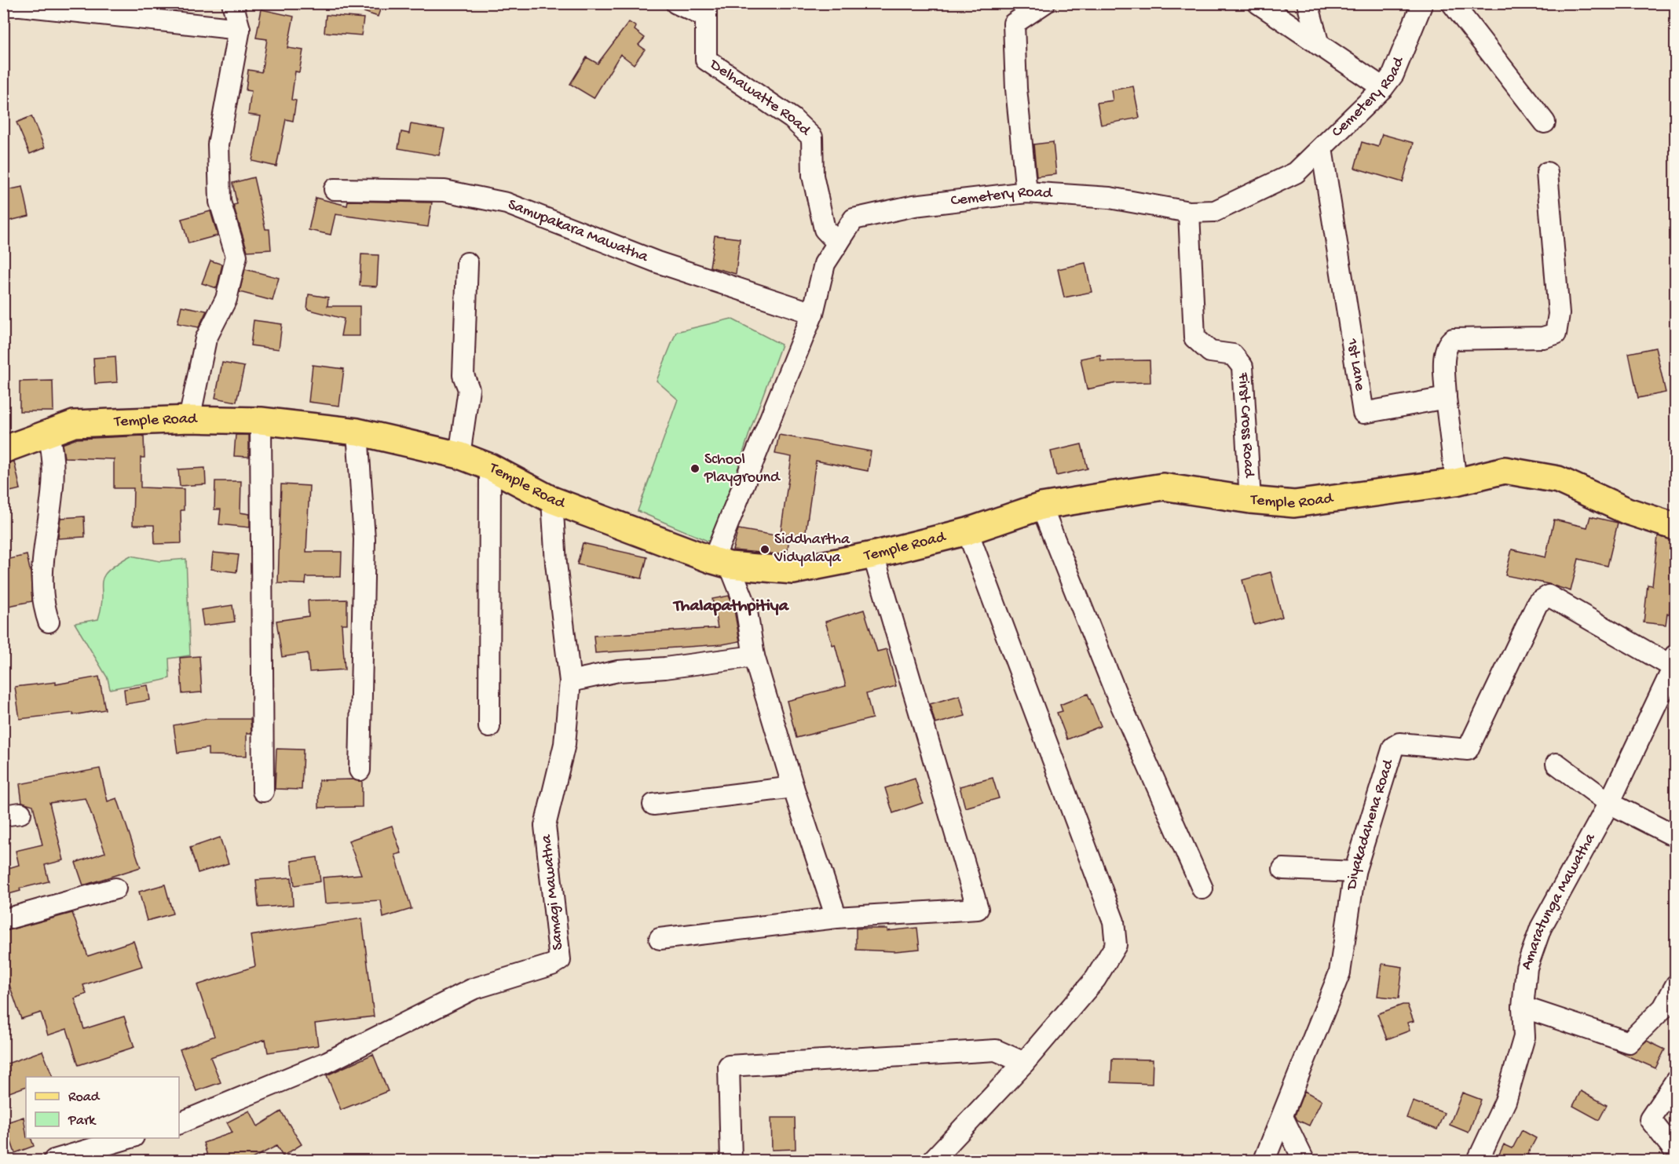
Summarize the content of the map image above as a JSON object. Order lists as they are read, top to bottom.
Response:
{
  "streets": {
    "main road": ["Temple Road"],
    "street": [
      "Cemetery Road",
      "Delhawatte Road",
      "Samupakara Mawatha",
      "1st Lane",
      "First Cross Road",
      "Diyakadahena Road",
      "Samagi Mawatha",
      "Amaratunga Mawatha"
    ]
  },
  "crossings": [
    ["Cemetery Road", "Delhawatte Road"],
    ["Cemetery Road", "Samupakara Mawatha"],
    ["Cemetery Road", "1st Lane"],
    ["Cemetery Road", "Temple Road"],
    ["Cemetery Road", "First Cross Road"],
    ["Temple Road", "First Cross Road"],
    ["Diyakadahena Road", "Amaratunga Mawatha"]
  ],
  "districts": ["Thalapathpitiya"],
  "places": ["School Playground", "Siddhartha Vidyalaya"],
  "legend": ["Road", "Park"]
}
